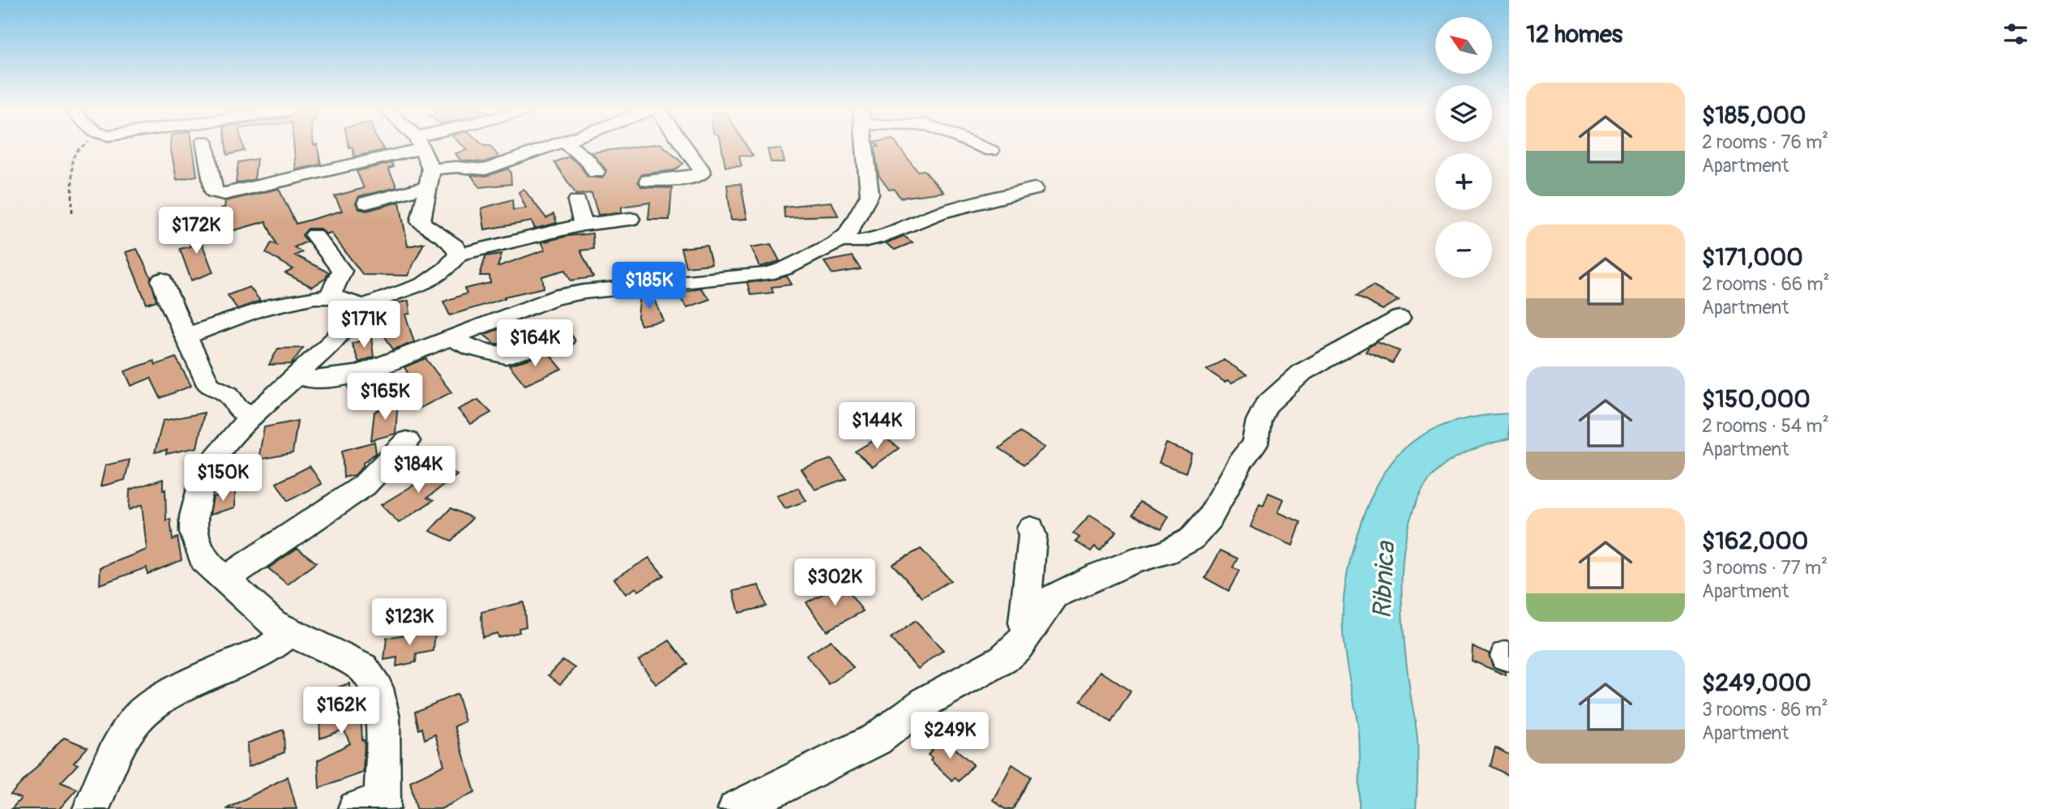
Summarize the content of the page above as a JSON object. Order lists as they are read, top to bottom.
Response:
{
  "water": ["Ribnica"],
  "north": "top left",
  "page": {
    "heading": "12 homes",
    "map_buttons": ["+", "−"],
    "list": [
      {
        "name": "$185,000",
        "note": "2 rooms · 76 m² · Apartment"
      },
      {
        "name": "$171,000",
        "note": "2 rooms · 66 m² · Apartment"
      },
      {
        "name": "$150,000",
        "note": "2 rooms · 54 m² · Apartment"
      },
      {
        "name": "$162,000",
        "note": "3 rooms · 77 m² · Apartment"
      },
      {
        "name": "$249,000",
        "note": "3 rooms · 86 m² · Apartment"
      }
    ],
    "price": [
      "$172K",
      "$185K",
      "$171K",
      "$164K",
      "$165K",
      "$144K",
      "$184K",
      "$150K",
      "$302K",
      "$123K",
      "$162K",
      "$249K"
    ]
  }
}
